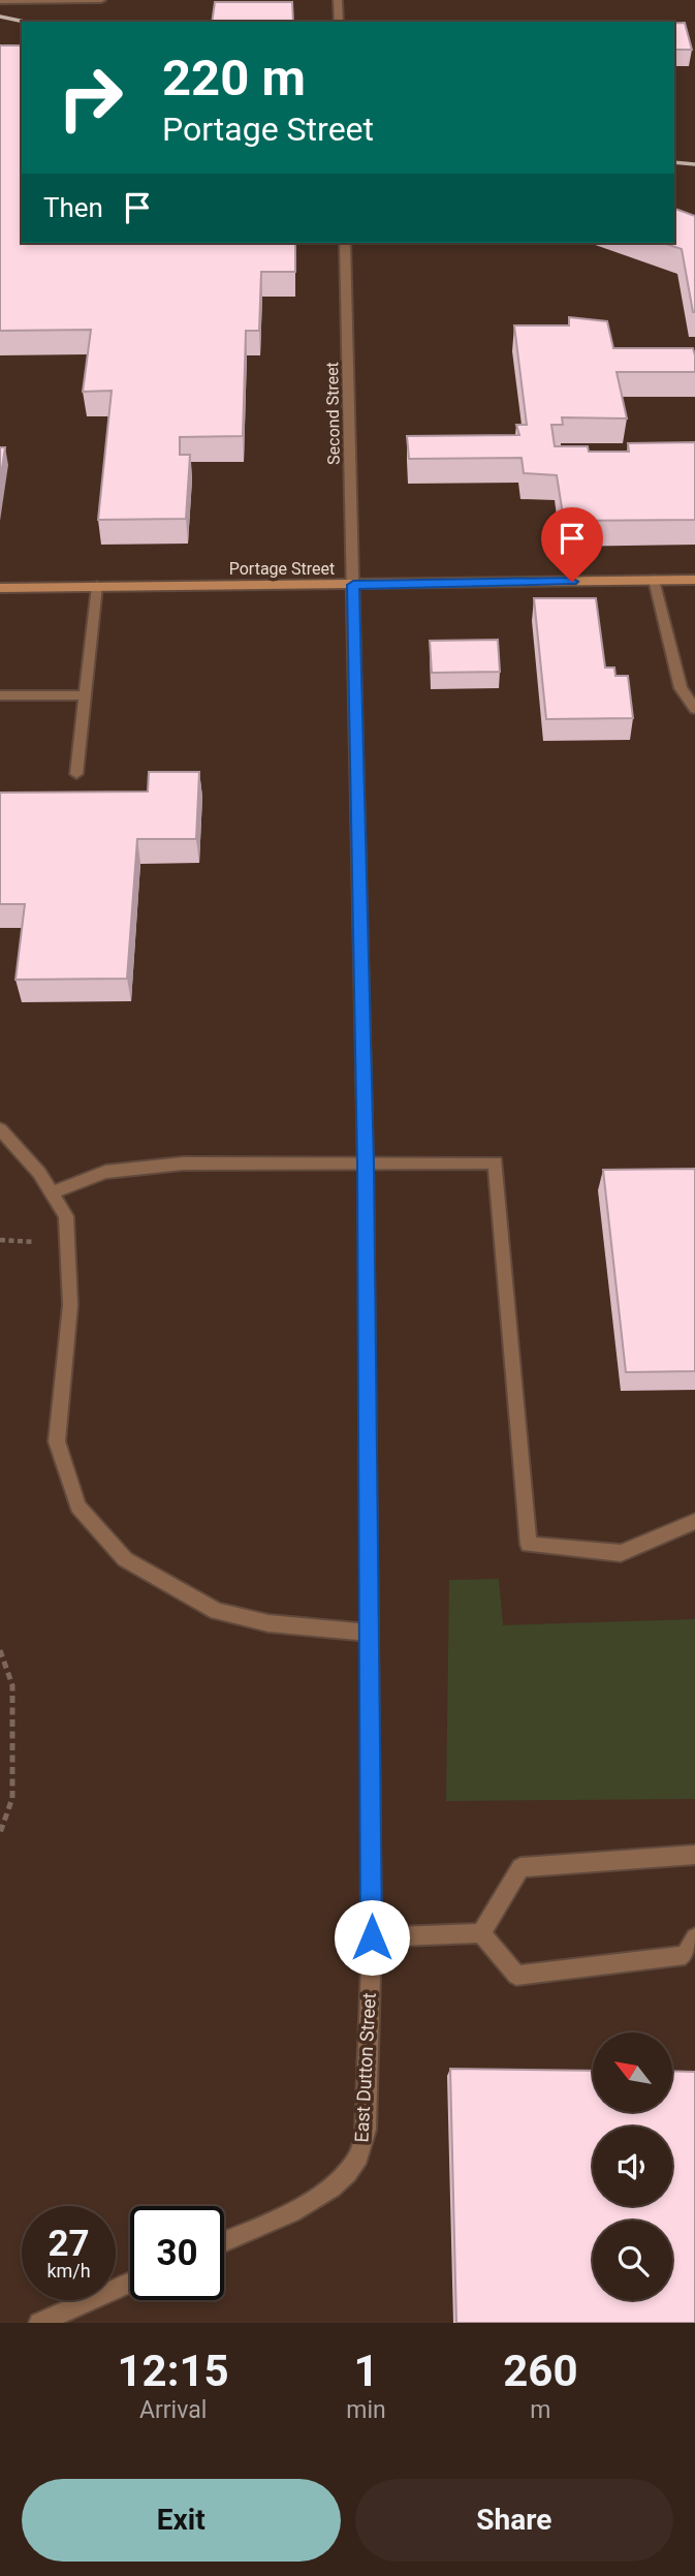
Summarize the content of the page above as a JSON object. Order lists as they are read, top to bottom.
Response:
{
  "streets": {
    "main road": ["Portage Street"],
    "street": ["Second Street", "East Dutton Street"]
  },
  "crossings": [
    ["Second Street", "Portage Street"],
    ["Second Street", "East Dutton Street"],
    ["Portage Street", "East Dutton Street"]
  ],
  "north": "top left",
  "page": {
    "turn": ["220 m", "Portage Street"],
    "then": "Then",
    "speed": "27 km/h",
    "limit": "30",
    "eta": [
      "12:15",
      "Arrival",
      "1",
      "min",
      "260",
      "m"
    ],
    "buttons": ["Exit", "Share"]
  }
}
